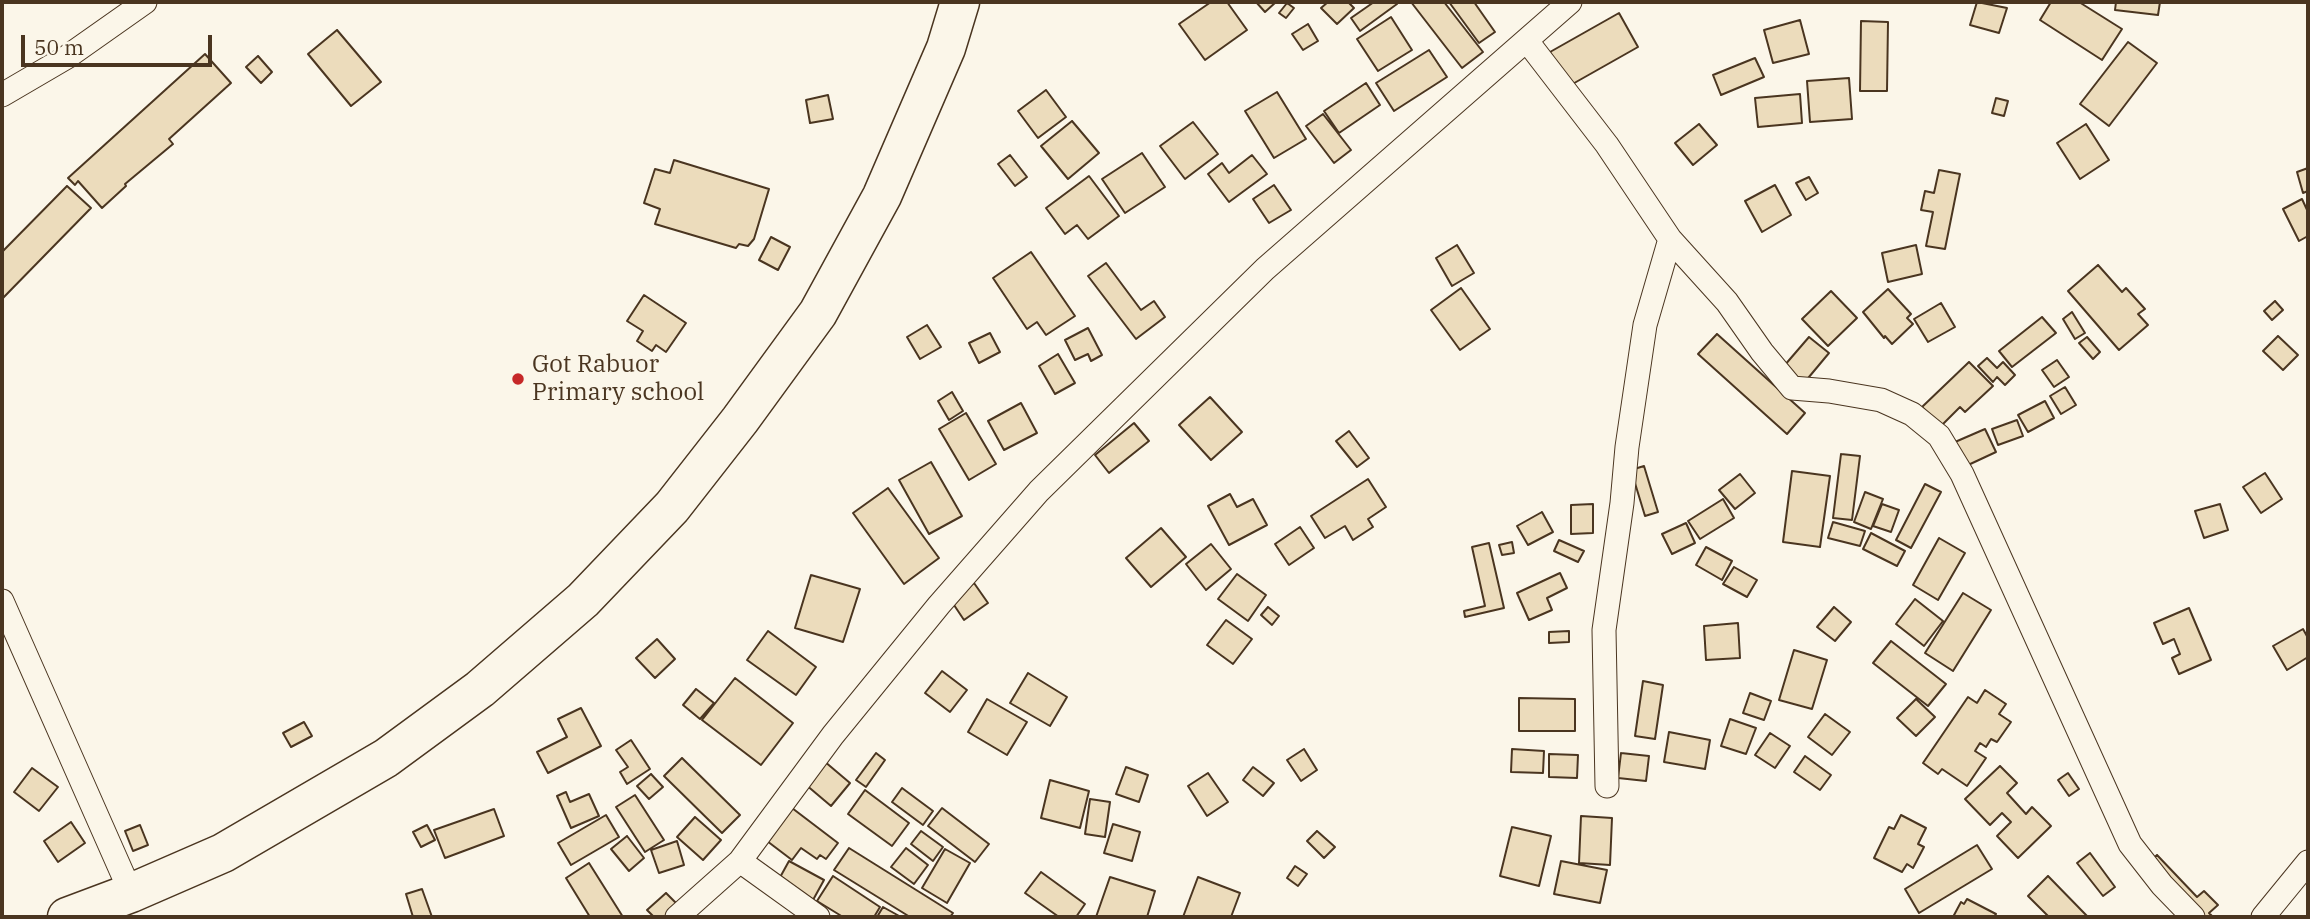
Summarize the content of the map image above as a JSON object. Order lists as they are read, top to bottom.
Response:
{
  "places": ["Got Rabuor Primary school"],
  "scale_bar": "50 m"
}
